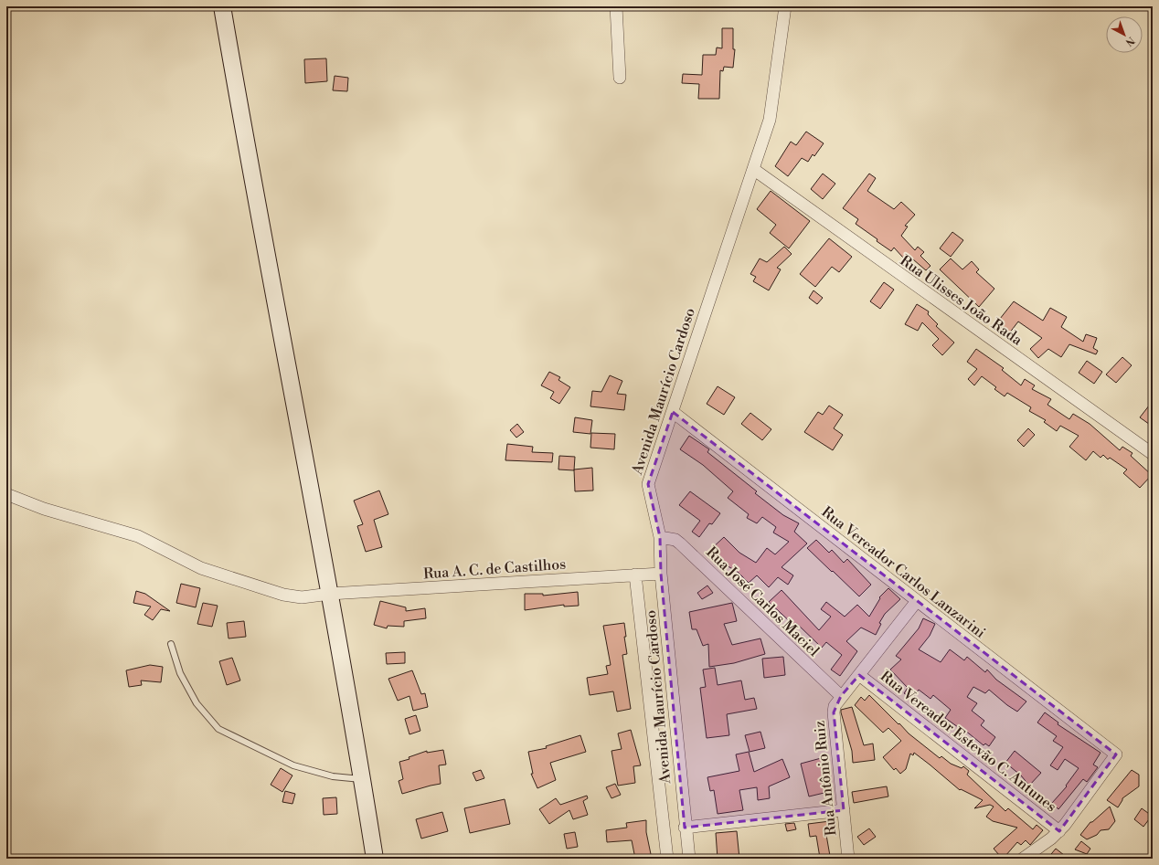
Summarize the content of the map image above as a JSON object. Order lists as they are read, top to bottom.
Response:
{
  "streets": {
    "street": [
      "Rua Ulisses João Rada",
      "Avenida Maurício Cardoso",
      "Rua A. C. de Castilhos",
      "Rua Vereador Carlos Lanzarini",
      "Rua José Carlos Maciel",
      "Rua Vereador Estevão C. Antunes",
      "Rua Antônio Ruiz"
    ]
  },
  "crossings": [
    ["Rua Ulisses João Rada", "Avenida Maurício Cardoso"],
    ["Avenida Maurício Cardoso", "Rua A. C. de Castilhos"],
    ["Avenida Maurício Cardoso", "Rua Vereador Carlos Lanzarini"],
    ["Avenida Maurício Cardoso", "Rua José Carlos Maciel"],
    ["Rua Vereador Carlos Lanzarini", "Rua Vereador Estevão C. Antunes"],
    ["Rua Vereador Carlos Lanzarini", "Rua Antônio Ruiz"],
    ["Rua José Carlos Maciel", "Rua Antônio Ruiz"],
    ["Rua Vereador Estevão C. Antunes", "Rua Antônio Ruiz"]
  ],
  "north": "bottom right"
}
